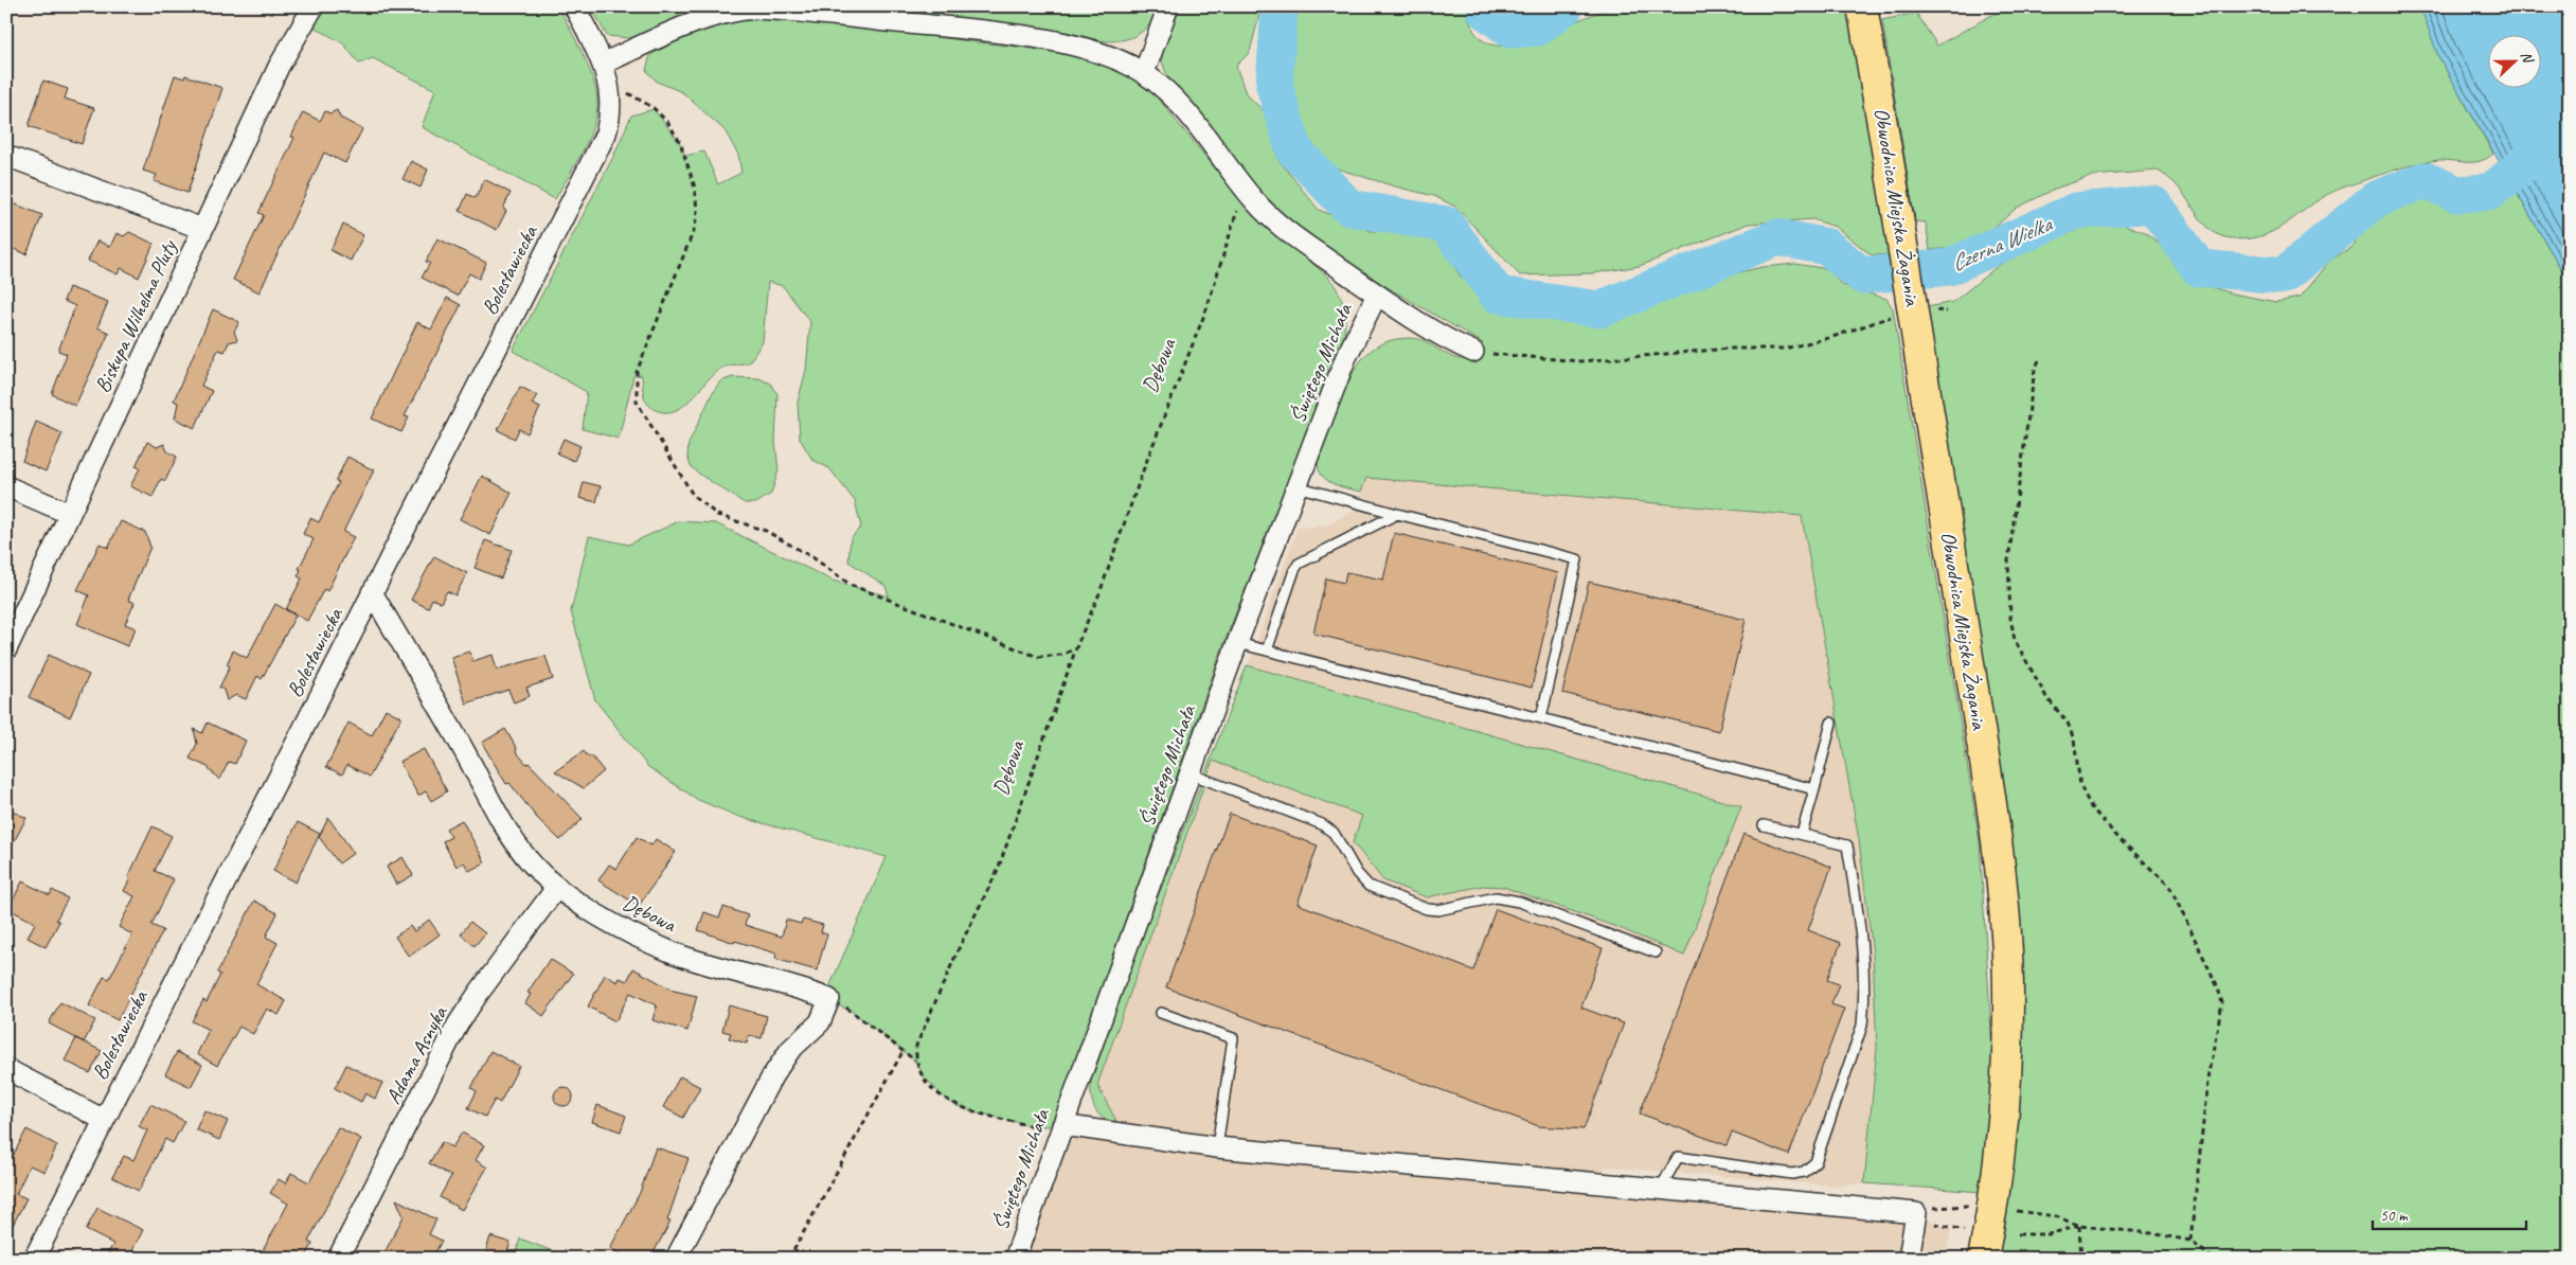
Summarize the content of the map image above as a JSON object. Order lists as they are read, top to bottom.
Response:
{
  "streets": {
    "main road": ["Obwodnica Miejska Żagania"],
    "street": [
      "Bolesławiecka",
      "Biskupa Wilhelma Pluty",
      "Świętego Michała",
      "Dębowa",
      "Adama Asnyka"
    ]
  },
  "crossings": [
    ["Bolesławiecka", "Dębowa"],
    ["Świętego Michała", "Dębowa"],
    ["Dębowa", "Adama Asnyka"]
  ],
  "water": ["Czerna Wielka"],
  "scale_bar": "50 m",
  "north": "right"
}
